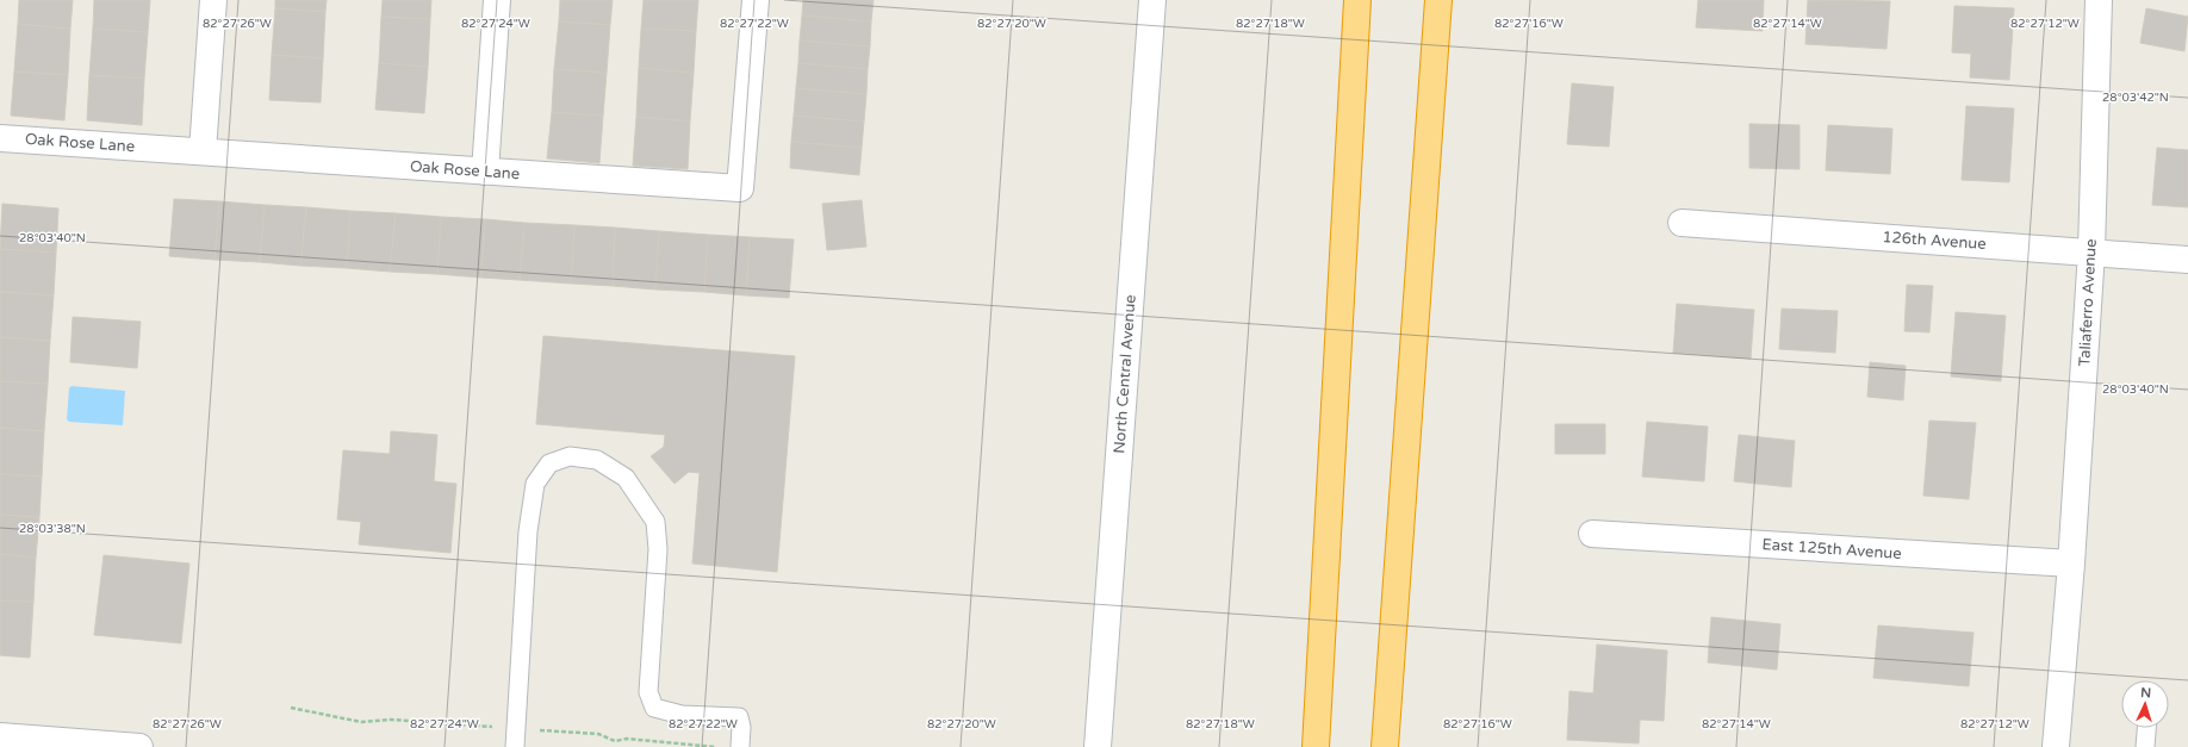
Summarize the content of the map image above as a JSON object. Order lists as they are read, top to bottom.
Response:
{
  "streets": {
    "street": [
      "Oak Rose Lane",
      "126th Avenue",
      "Taliaferro Avenue",
      "North Central Avenue",
      "East 125th Avenue"
    ]
  },
  "crossings": [
    ["126th Avenue", "Taliaferro Avenue"],
    ["Taliaferro Avenue", "East 125th Avenue"]
  ],
  "north": "top",
  "coordinates": [
    "82°27'26\"W",
    "82°27'24\"W",
    "82°27'22\"W",
    "82°27'20\"W",
    "82°27'18\"W",
    "82°27'16\"W",
    "82°27'14\"W",
    "82°27'12\"W",
    "28°03'42\"N",
    "28°03'40\"N",
    "28°03'38\"N"
  ]
}
